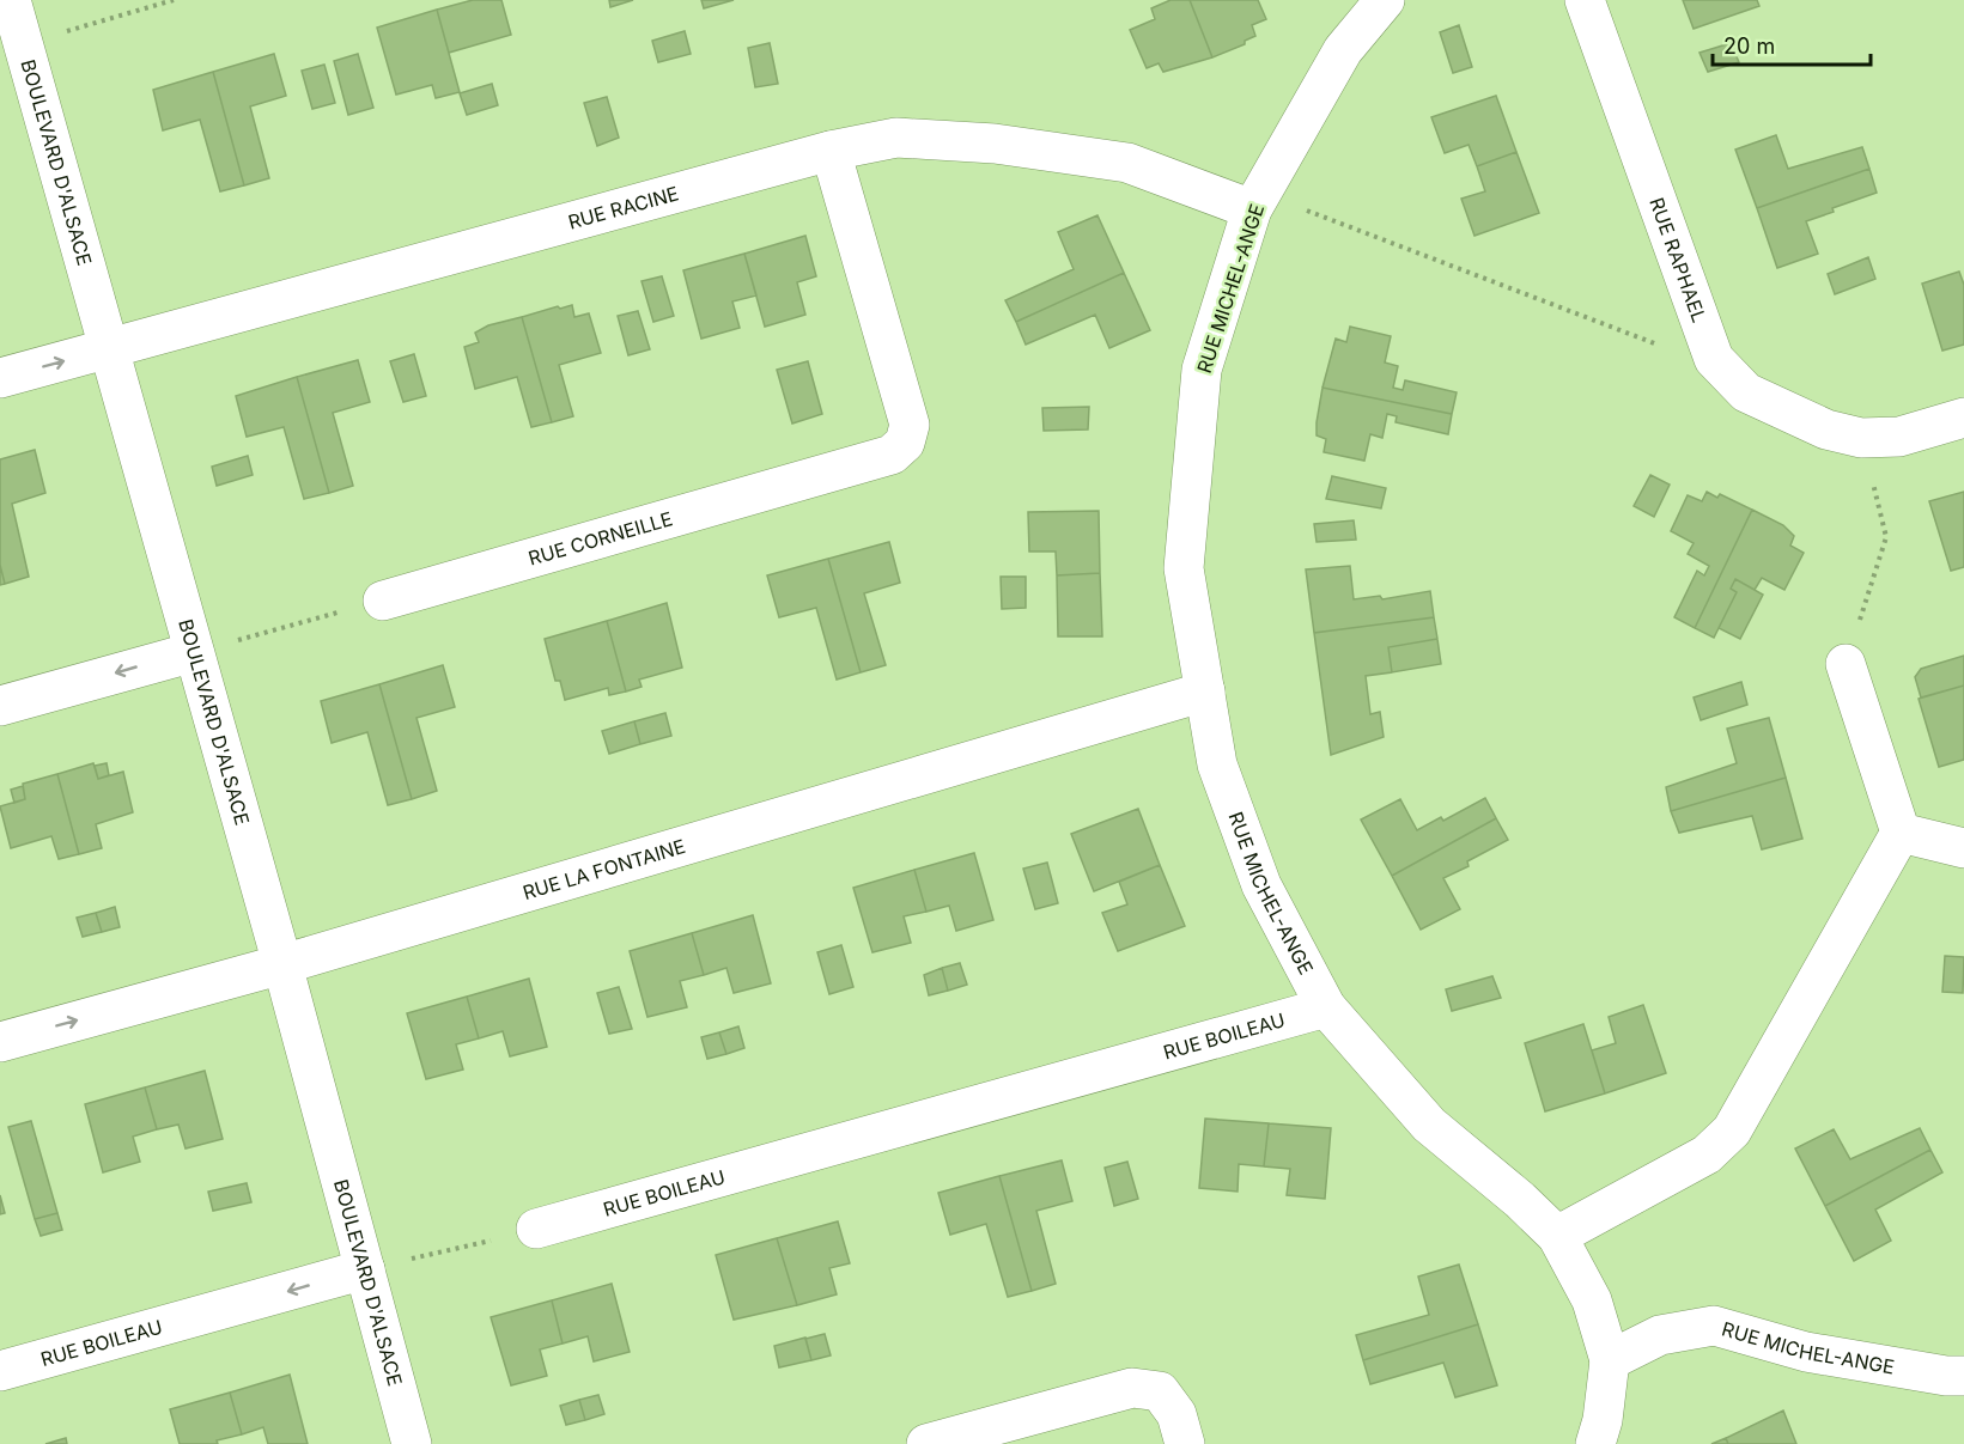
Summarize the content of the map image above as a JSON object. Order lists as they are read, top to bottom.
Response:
{
  "streets": {
    "street": [
      "BOULEVARD D'ALSACE",
      "RUE RACINE",
      "RUE RAPHAEL",
      "RUE MICHEL-ANGE",
      "RUE CORNEILLE",
      "RUE LA FONTAINE",
      "RUE BOILEAU"
    ]
  },
  "crossings": [
    ["BOULEVARD D'ALSACE", "RUE RACINE"],
    ["BOULEVARD D'ALSACE", "RUE LA FONTAINE"],
    ["BOULEVARD D'ALSACE", "RUE BOILEAU"],
    ["RUE RACINE", "RUE MICHEL-ANGE"],
    ["RUE RACINE", "RUE CORNEILLE"],
    ["RUE MICHEL-ANGE", "RUE LA FONTAINE"],
    ["RUE MICHEL-ANGE", "RUE BOILEAU"]
  ],
  "scale_bar": "20 m"
}
